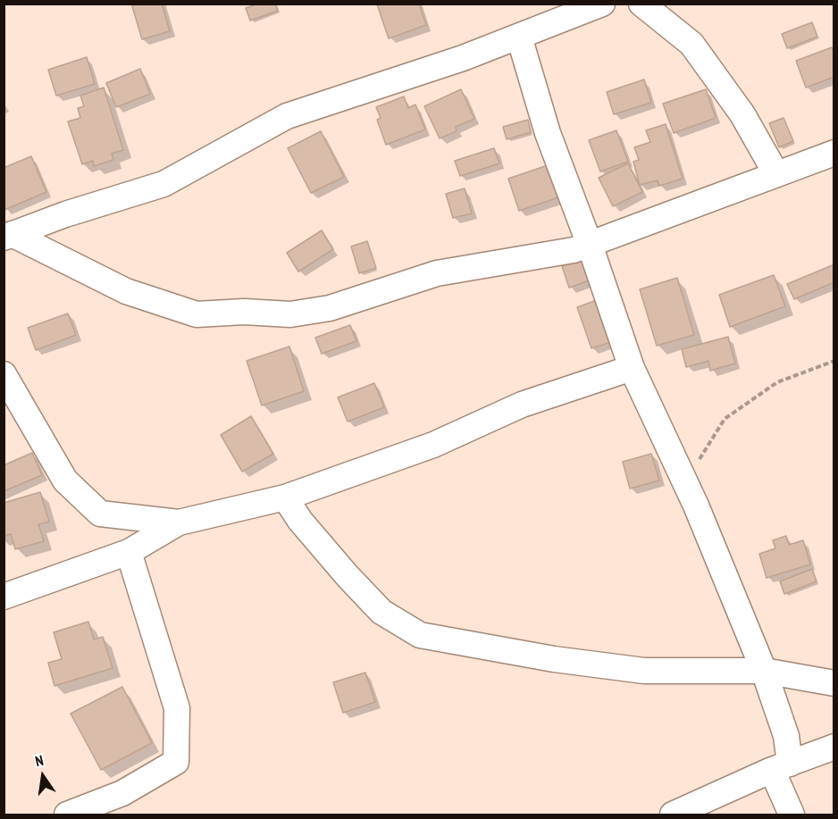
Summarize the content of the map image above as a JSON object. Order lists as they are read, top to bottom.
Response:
{
  "north": "top"
}
